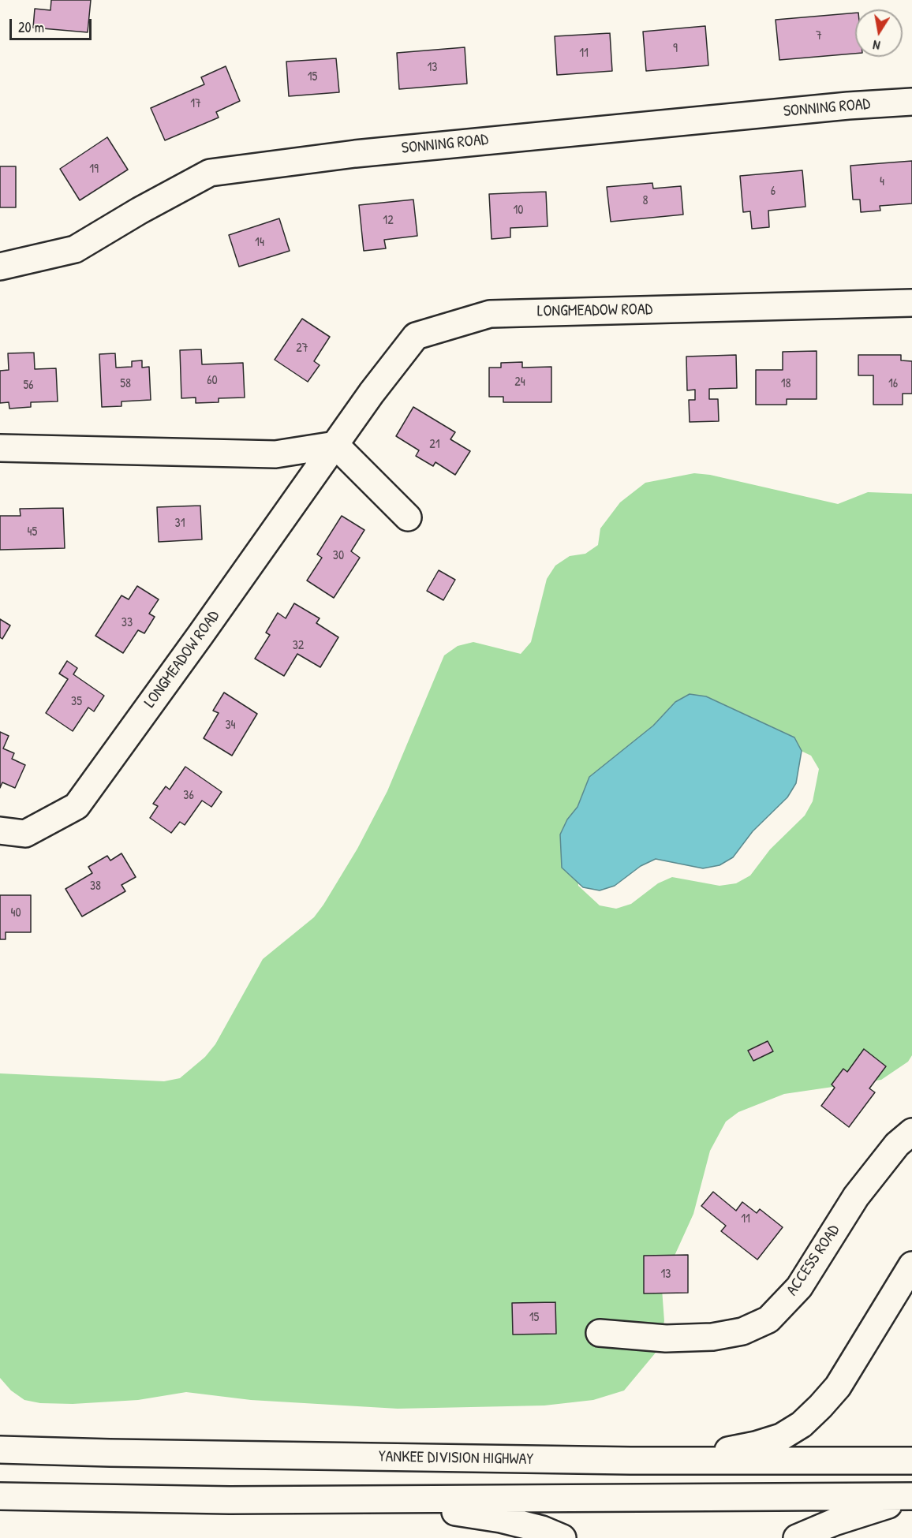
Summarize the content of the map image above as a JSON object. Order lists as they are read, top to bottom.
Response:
{
  "streets": {
    "main road": [
      "SONNING ROAD",
      "LONGMEADOW ROAD",
      "ACCESS ROAD",
      "YANKEE DIVISION HIGHWAY"
    ]
  },
  "house_numbers": [
    "7",
    "9",
    "11",
    "13",
    "15",
    "17",
    "19",
    "4",
    "6",
    "8",
    "10",
    "12",
    "14",
    "27",
    "60",
    "24",
    "58",
    "18",
    "16",
    "56",
    "21",
    "31",
    "45",
    "30",
    "33",
    "32",
    "35",
    "34",
    "36",
    "38",
    "40",
    "11",
    "13",
    "15"
  ],
  "scale_bar": "20 m",
  "north": "bottom"
}
